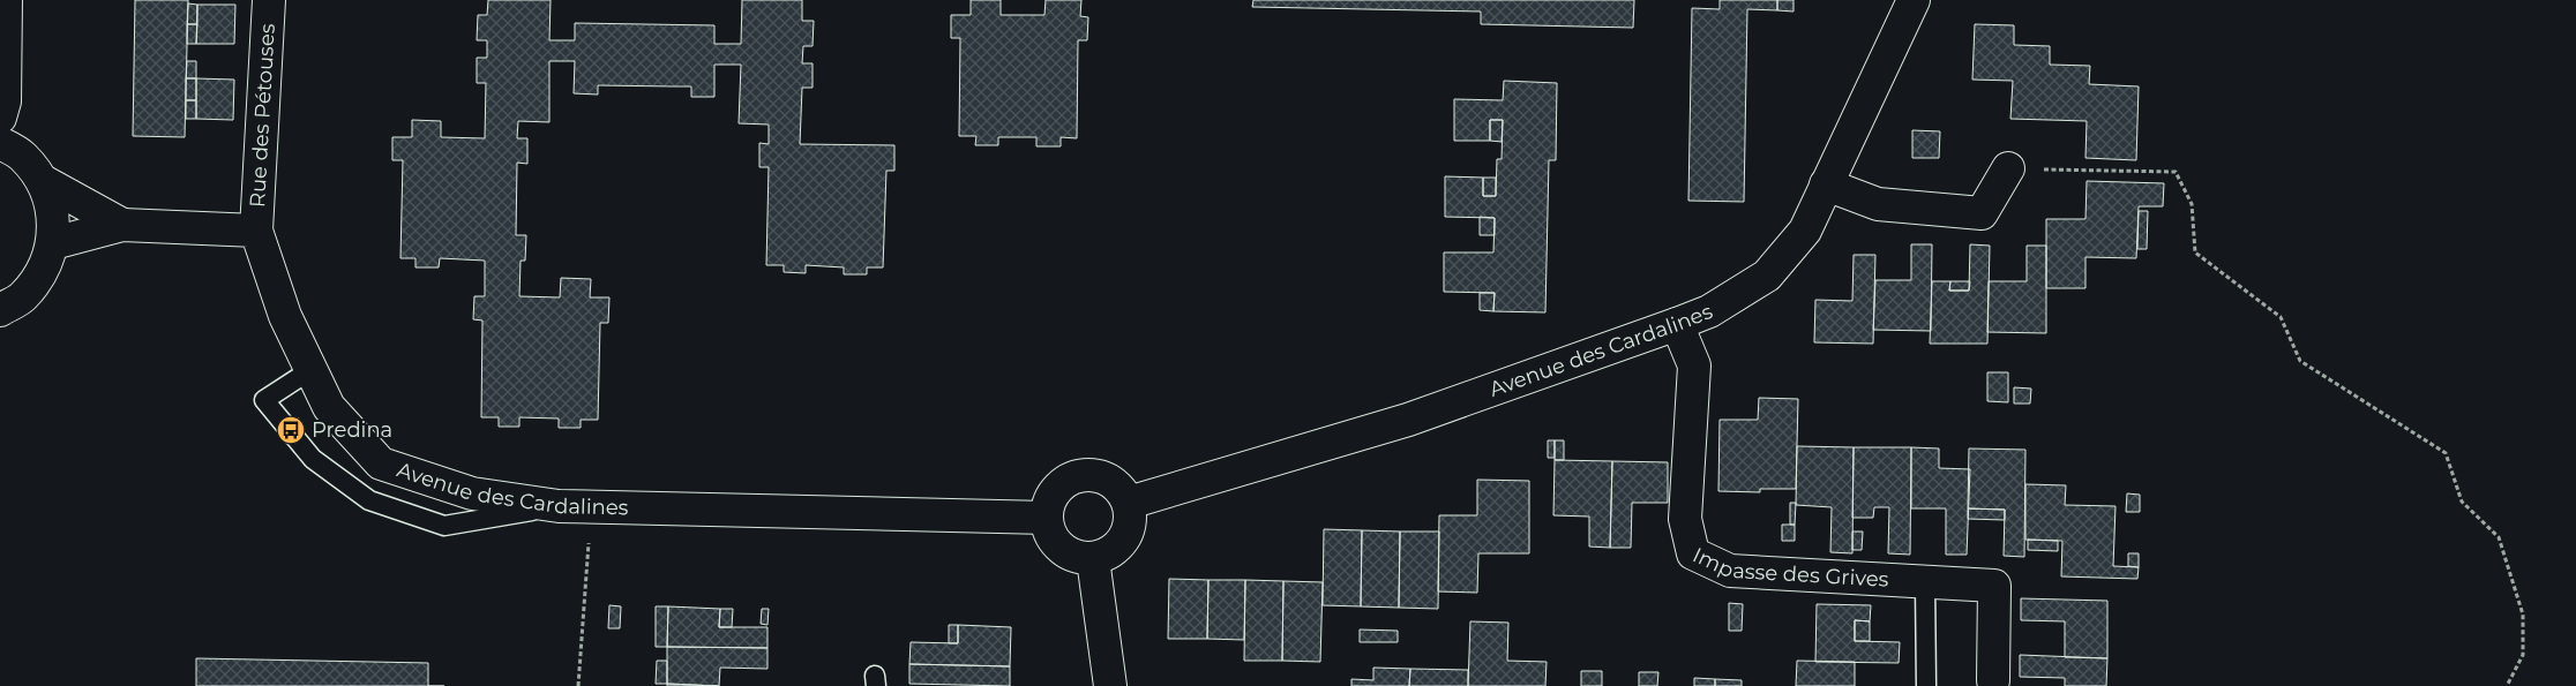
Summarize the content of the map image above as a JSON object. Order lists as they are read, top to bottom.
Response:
{
  "streets": {
    "street": ["Rue des Pétouses", "Avenue des Cardalines", "Impasse des Grives"]
  },
  "crossings": [
    ["Rue des Pétouses", "Avenue des Cardalines"],
    ["Avenue des Cardalines", "Impasse des Grives"]
  ],
  "places": {
    "bus stop": ["Predina"]
  }
}
